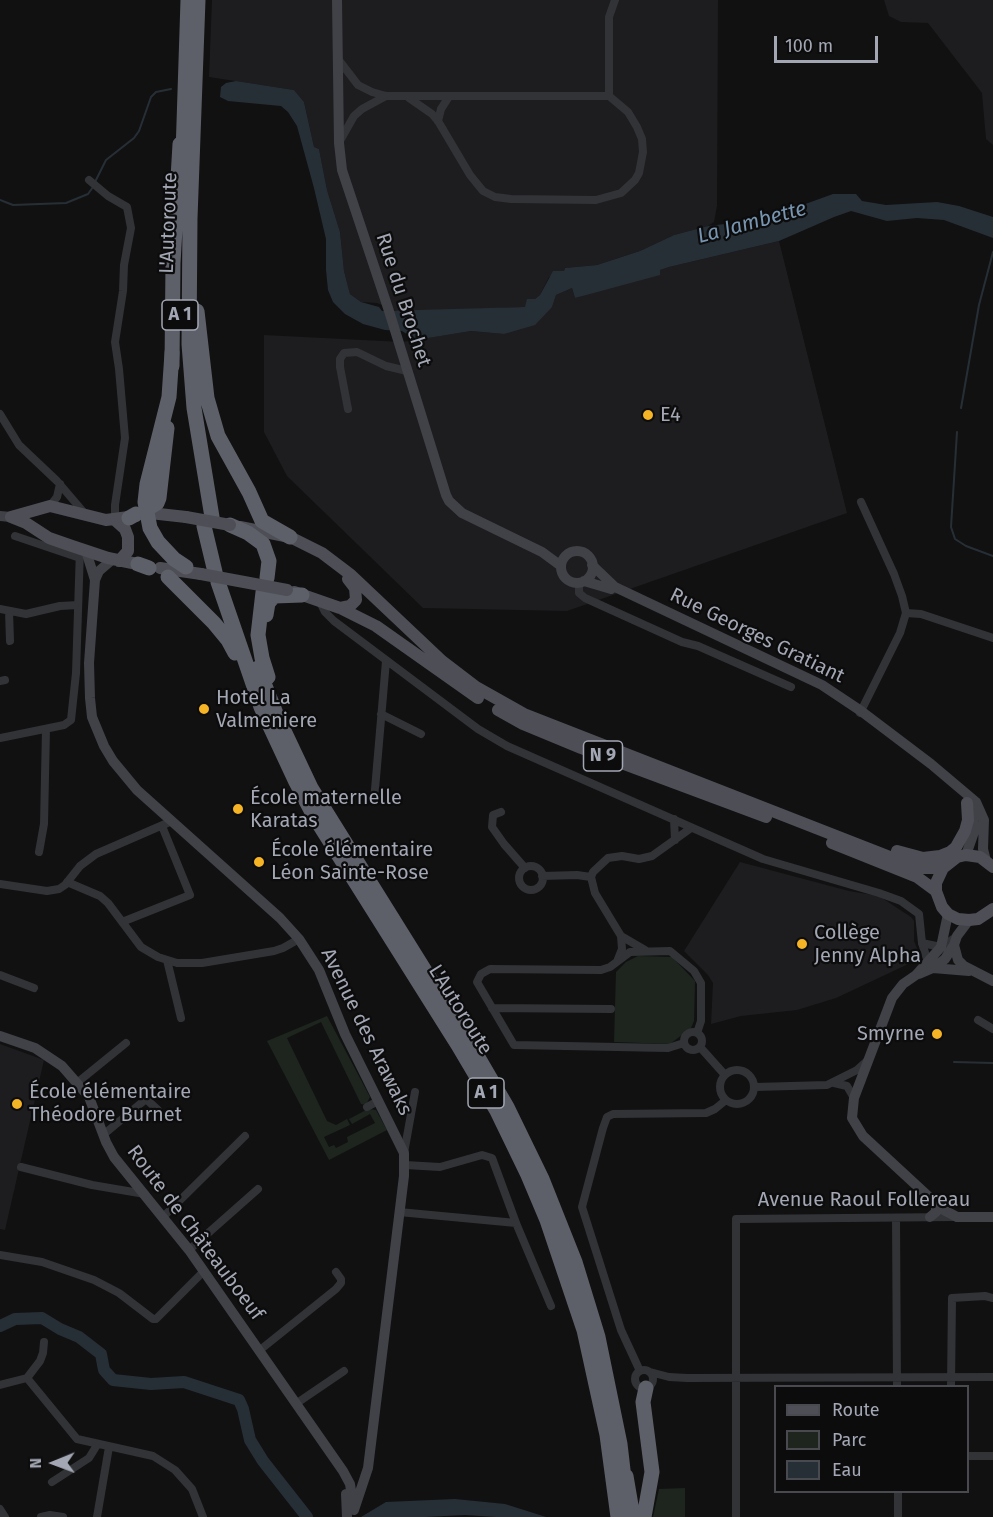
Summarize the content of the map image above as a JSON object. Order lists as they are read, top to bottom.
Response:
{
  "streets": {
    "highway": ["L'Autoroute", "A 1"],
    "main road": [
      "Rue du Brochet",
      "Rue Georges Gratiant",
      "N 9",
      "Avenue des Arawaks",
      "Avenue Raoul Follereau",
      "Route de Châteauboeuf"
    ]
  },
  "crossings": [
    ["L'Autoroute", "N 9"],
    ["Avenue des Arawaks", "Route de Châteauboeuf"]
  ],
  "water": ["La Jambette"],
  "places": [
    "E4",
    "Hotel La Valmeniere",
    "École maternelle Karatas",
    "École élémentaire Léon Sainte-Rose",
    "Collège Jenny Alpha",
    "Smyrne",
    "École élémentaire Théodore Burnet"
  ],
  "legend": ["Route", "Parc", "Eau"],
  "scale_bar": "100 m",
  "north": "left"
}
